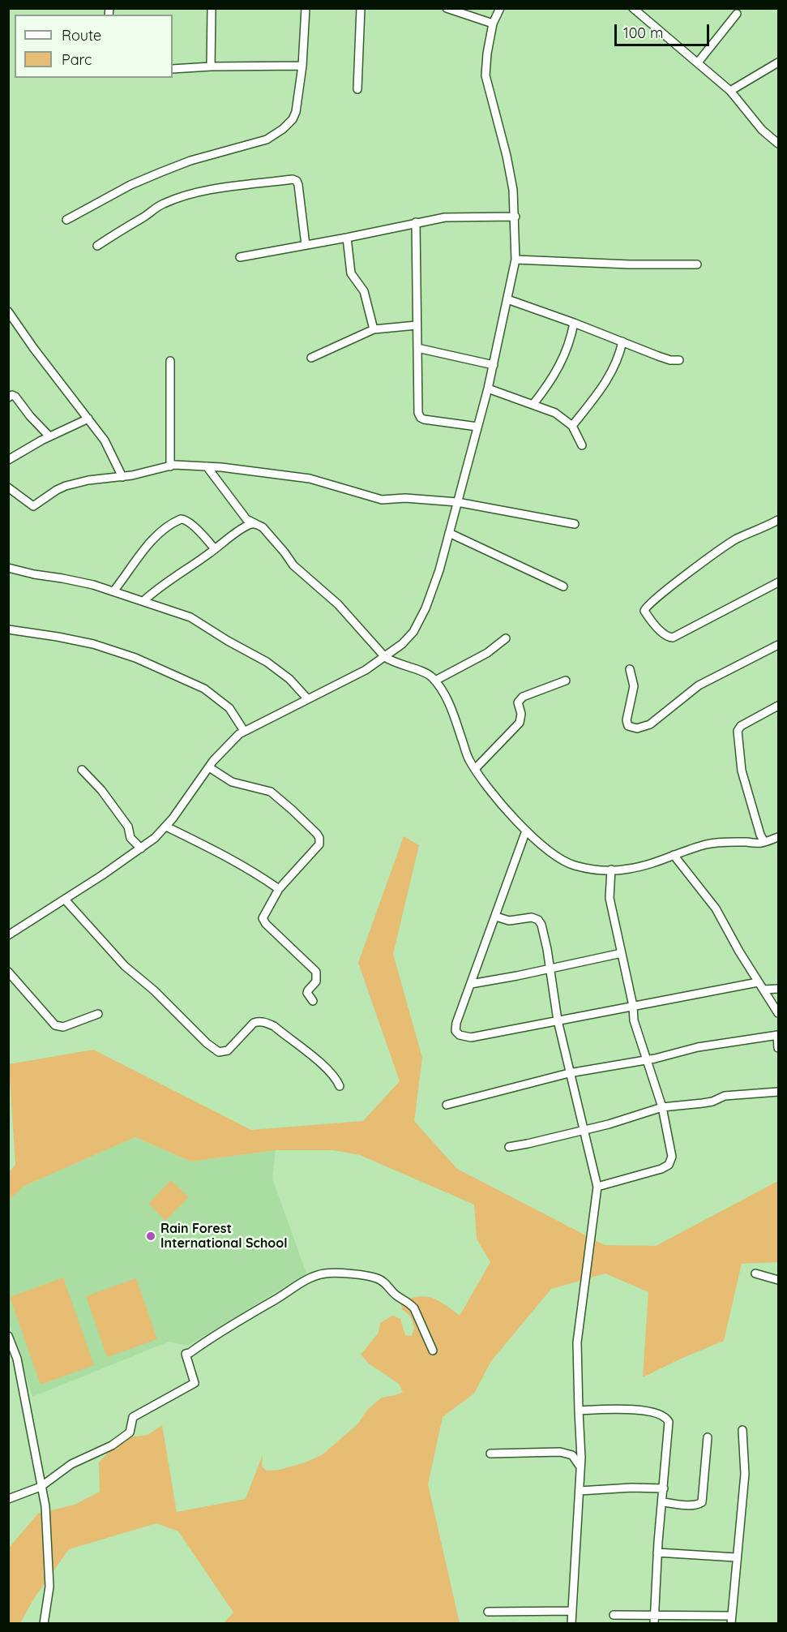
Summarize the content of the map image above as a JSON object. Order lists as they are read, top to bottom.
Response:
{
  "places": ["Rain Forest International School"],
  "legend": ["Route", "Parc"],
  "scale_bar": "100 m"
}
